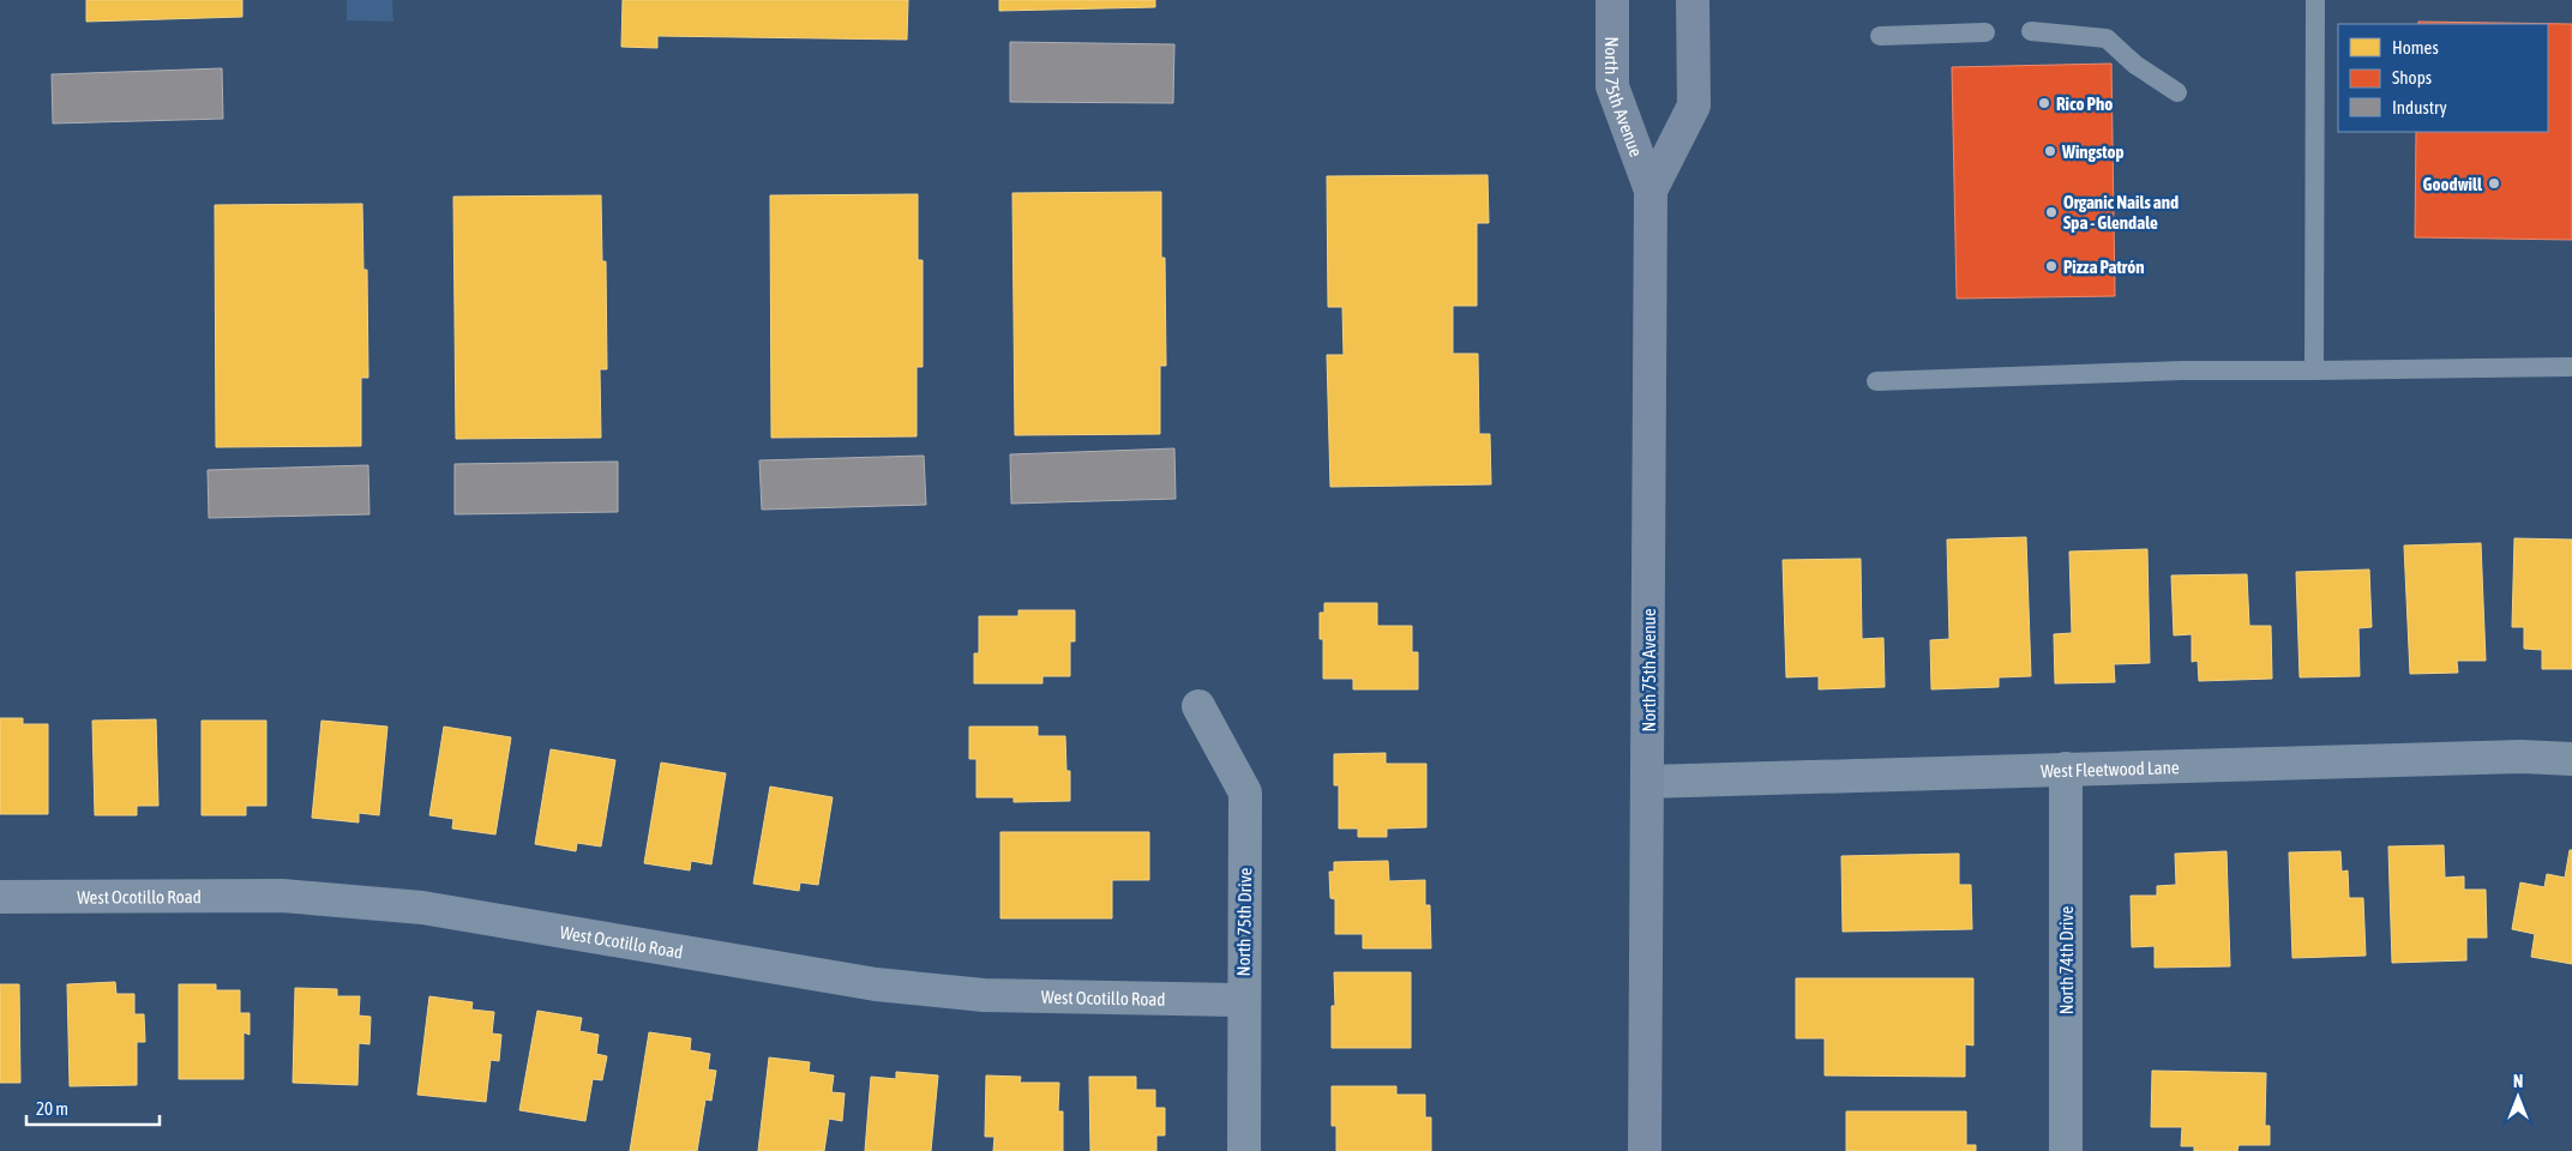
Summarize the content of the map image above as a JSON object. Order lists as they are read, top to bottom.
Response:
{
  "streets": {
    "main road": ["North 75th Avenue"],
    "street": [
      "West Fleetwood Lane",
      "West Ocotillo Road",
      "North 75th Drive",
      "North 74th Drive"
    ]
  },
  "crossings": [
    ["North 75th Avenue", "West Fleetwood Lane"],
    ["West Fleetwood Lane", "North 74th Drive"],
    ["West Ocotillo Road", "North 75th Drive"]
  ],
  "places": [
    "Rico Pho",
    "Wingstop",
    "Goodwill",
    "Organic Nails and Spa - Glendale",
    "Pizza Patrón"
  ],
  "legend": ["Homes", "Shops", "Industry"],
  "scale_bar": "20 m",
  "north": "top"
}
